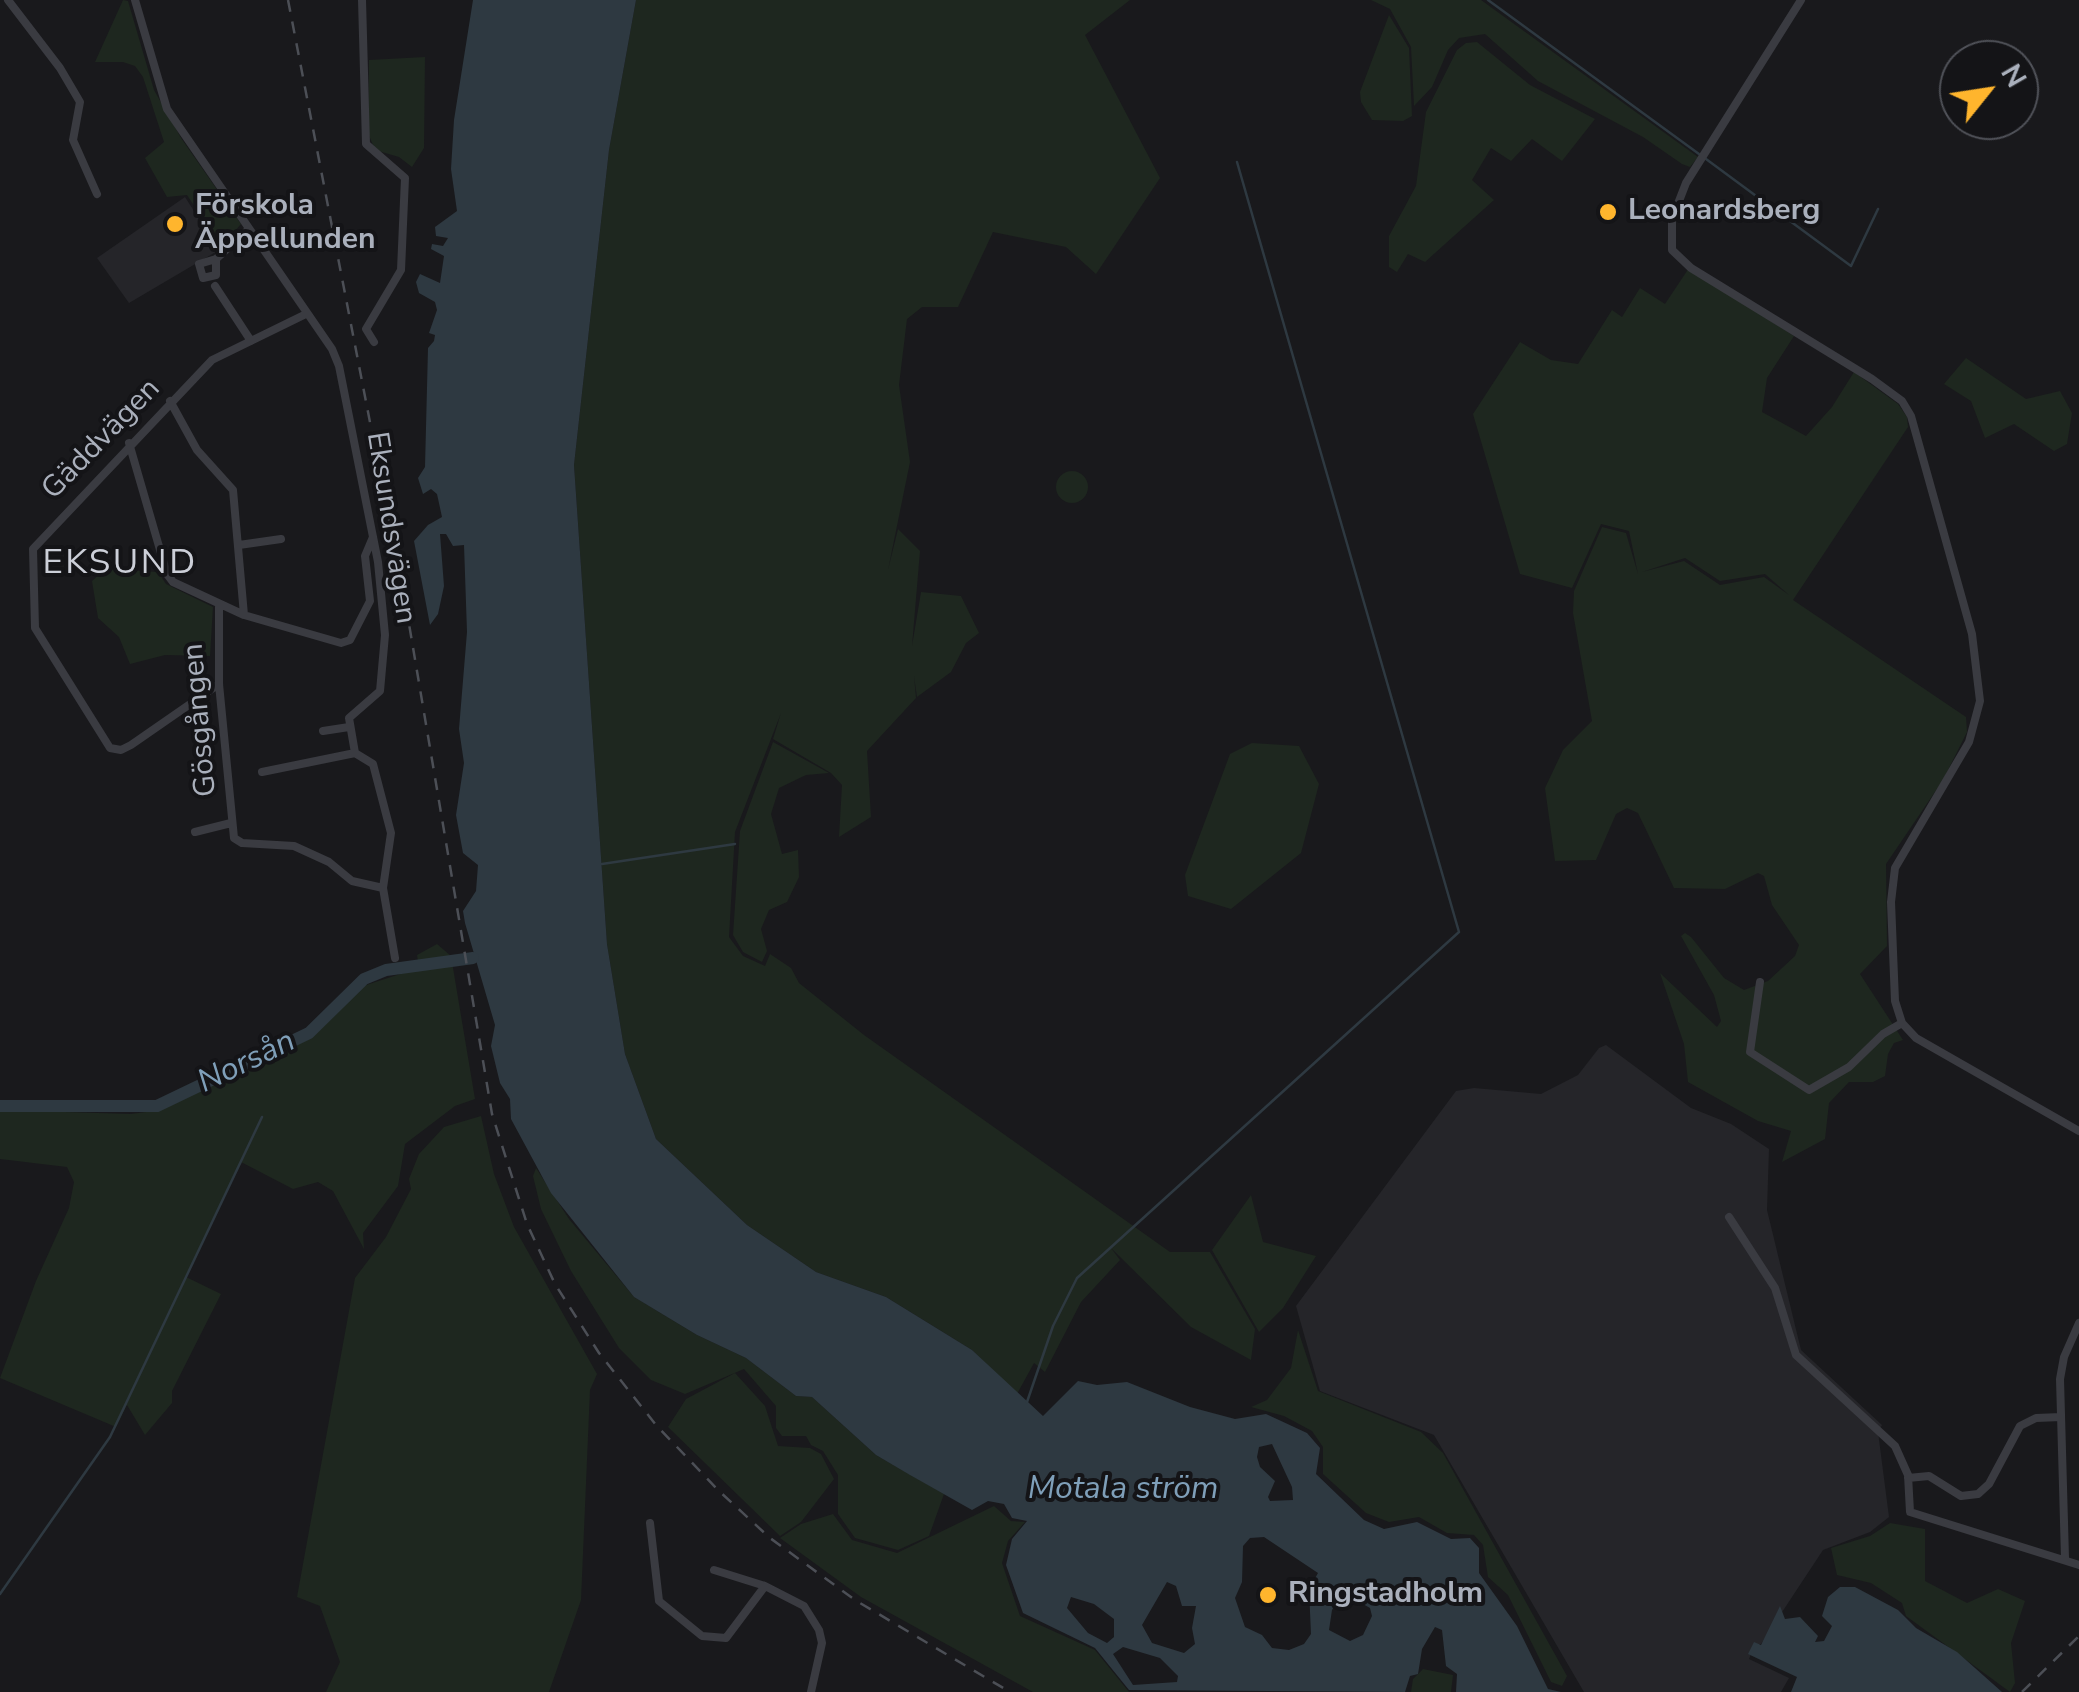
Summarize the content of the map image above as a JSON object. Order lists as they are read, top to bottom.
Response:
{
  "streets": {
    "street": ["Gäddvägen", "Eksundsvägen", "Gösgången"]
  },
  "crossings": [
    ["Gäddvägen", "Eksundsvägen"],
    ["Gäddvägen", "Gösgången"]
  ],
  "districts": ["EKSUND"],
  "water": ["Norsån", "Motala ström"],
  "places": ["Leonardsberg", "Förskola Äppellunden", "Ringstadholm"],
  "north": "top right"
}
